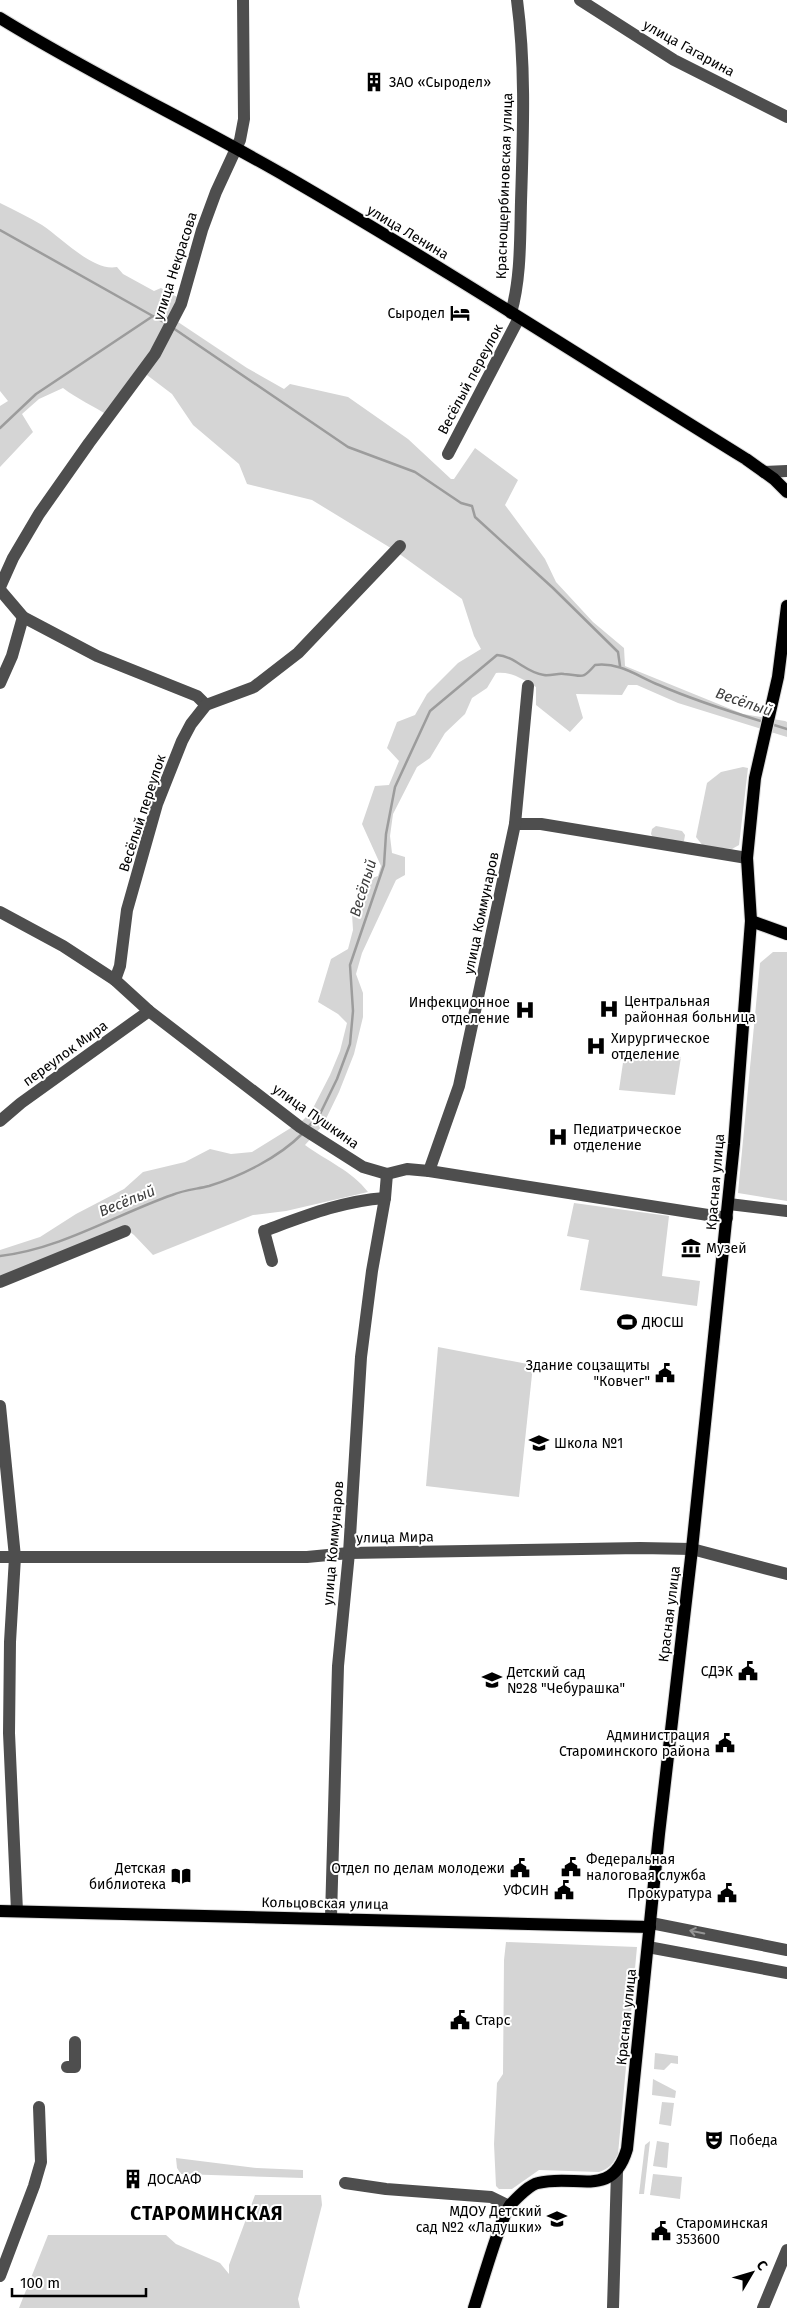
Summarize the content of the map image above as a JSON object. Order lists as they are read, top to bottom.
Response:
{
  "streets": {
    "main road": ["улица Ленина", "Красная улица", "Кольцовская улица"],
    "street": [
      "улица Гагарина",
      "Краснощербиновская улица",
      "улица Некрасова",
      "Весёлый переулок",
      "улица Коммунаров",
      "переулок Мира",
      "улица Пушкина",
      "улица Мира"
    ]
  },
  "crossings": [
    ["Краснощербиновская улица", "улица Ленина"],
    ["Краснощербиновская улица", "Весёлый переулок"],
    ["улица Ленина", "улица Некрасова"],
    ["улица Ленина", "Весёлый переулок"],
    ["Весёлый переулок", "улица Пушкина"],
    ["улица Коммунаров", "улица Пушкина"],
    ["улица Коммунаров", "улица Мира"],
    ["улица Коммунаров", "Кольцовская улица"],
    ["переулок Мира", "улица Пушкина"],
    ["улица Пушкина", "Красная улица"],
    ["Красная улица", "улица Мира"],
    ["Красная улица", "Кольцовская улица"]
  ],
  "districts": ["СТАРОМИНСКАЯ"],
  "water": ["Весёлый"],
  "places": {
    "building": ["ЗАО «Сыродел»", "ДОСААФ"],
    "hotel": ["Сыродел"],
    "hospital": [
      "Центральная районная больница",
      "Инфекционное отделение",
      "Хирургическое отделение",
      "Педиатрическое отделение"
    ],
    "museum": ["Музей"],
    "sports": ["ДЮСШ"],
    "public building": [
      "Здание соцзащиты \"Ковчег\"",
      "СДЭК",
      "Администрация Староминского района",
      "Федеральная налоговая служба",
      "Отдел по делам молодежи",
      "УФСИН",
      "Прокуратура",
      "Старс",
      "Староминская 353600"
    ],
    "school or university": ["Школа №1", "Детский сад №28 \"Чебурашка\"", "МДОУ Детский сад №2 «Ладушки»"],
    "library": ["Детская библиотека"],
    "theatre": ["Победа"]
  },
  "scale_bar": "100 m",
  "north": "top right"
}
